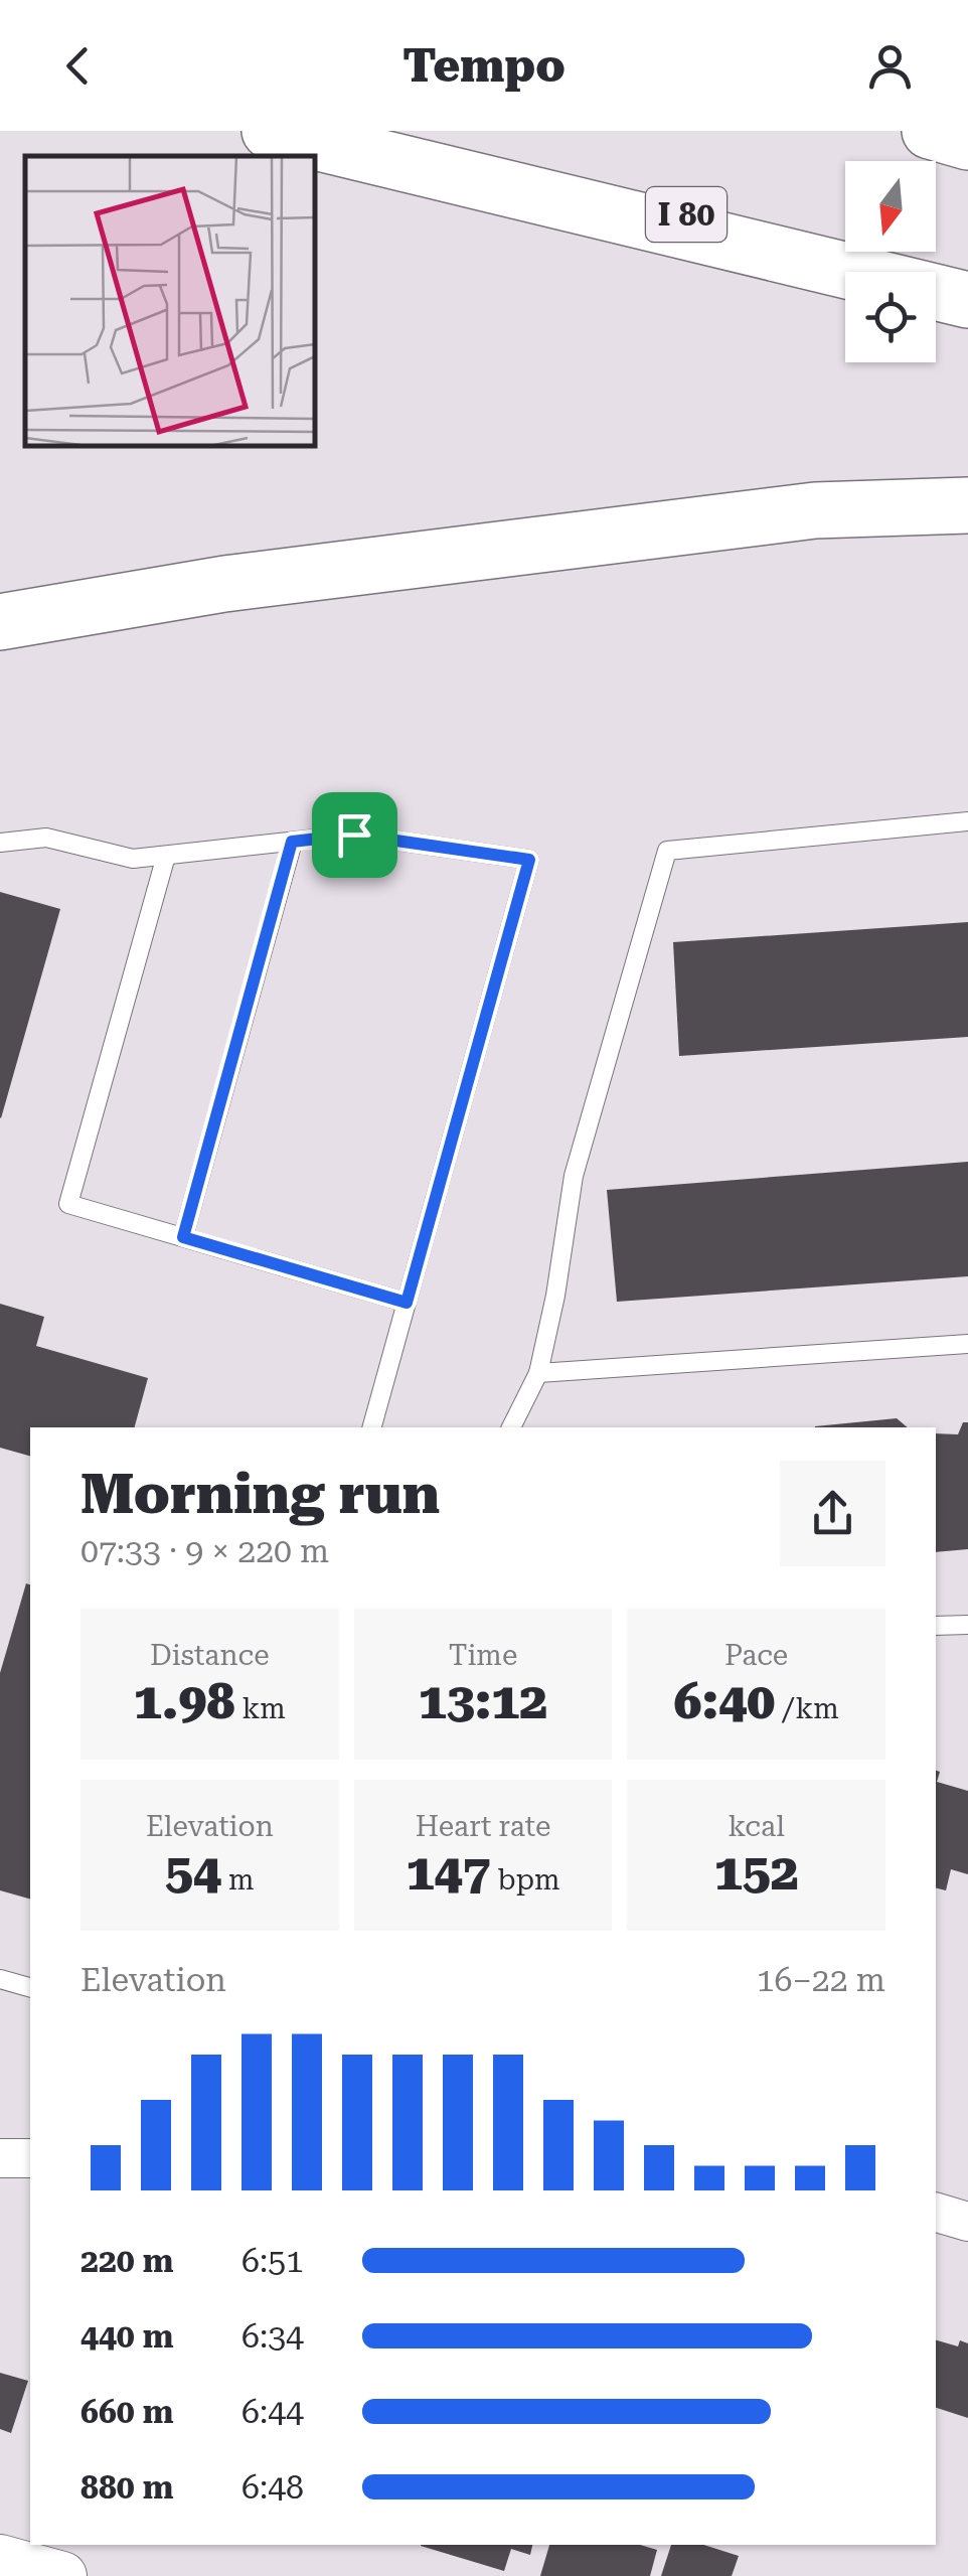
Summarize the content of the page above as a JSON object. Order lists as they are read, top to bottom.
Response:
{
  "streets": {
    "highway": ["I 80"]
  },
  "north": "bottom",
  "page": {
    "header": "Tempo",
    "heading": ["Morning run", "07:33 · 9 × 220 m"],
    "stats": [
      ["Distance", "1.98 km"],
      ["Time", "13:12"],
      ["Pace", "6:40 /km"],
      ["Elevation", "54 m"],
      ["Heart rate", "147 bpm"],
      ["kcal", "152"]
    ],
    "chart": ["Elevation", "16–22 m"],
    "list": [
      {
        "name": "220 m",
        "note": "6:51"
      },
      {
        "name": "440 m",
        "note": "6:34"
      },
      {
        "name": "660 m",
        "note": "6:44"
      },
      {
        "name": "880 m",
        "note": "6:48"
      }
    ]
  }
}
